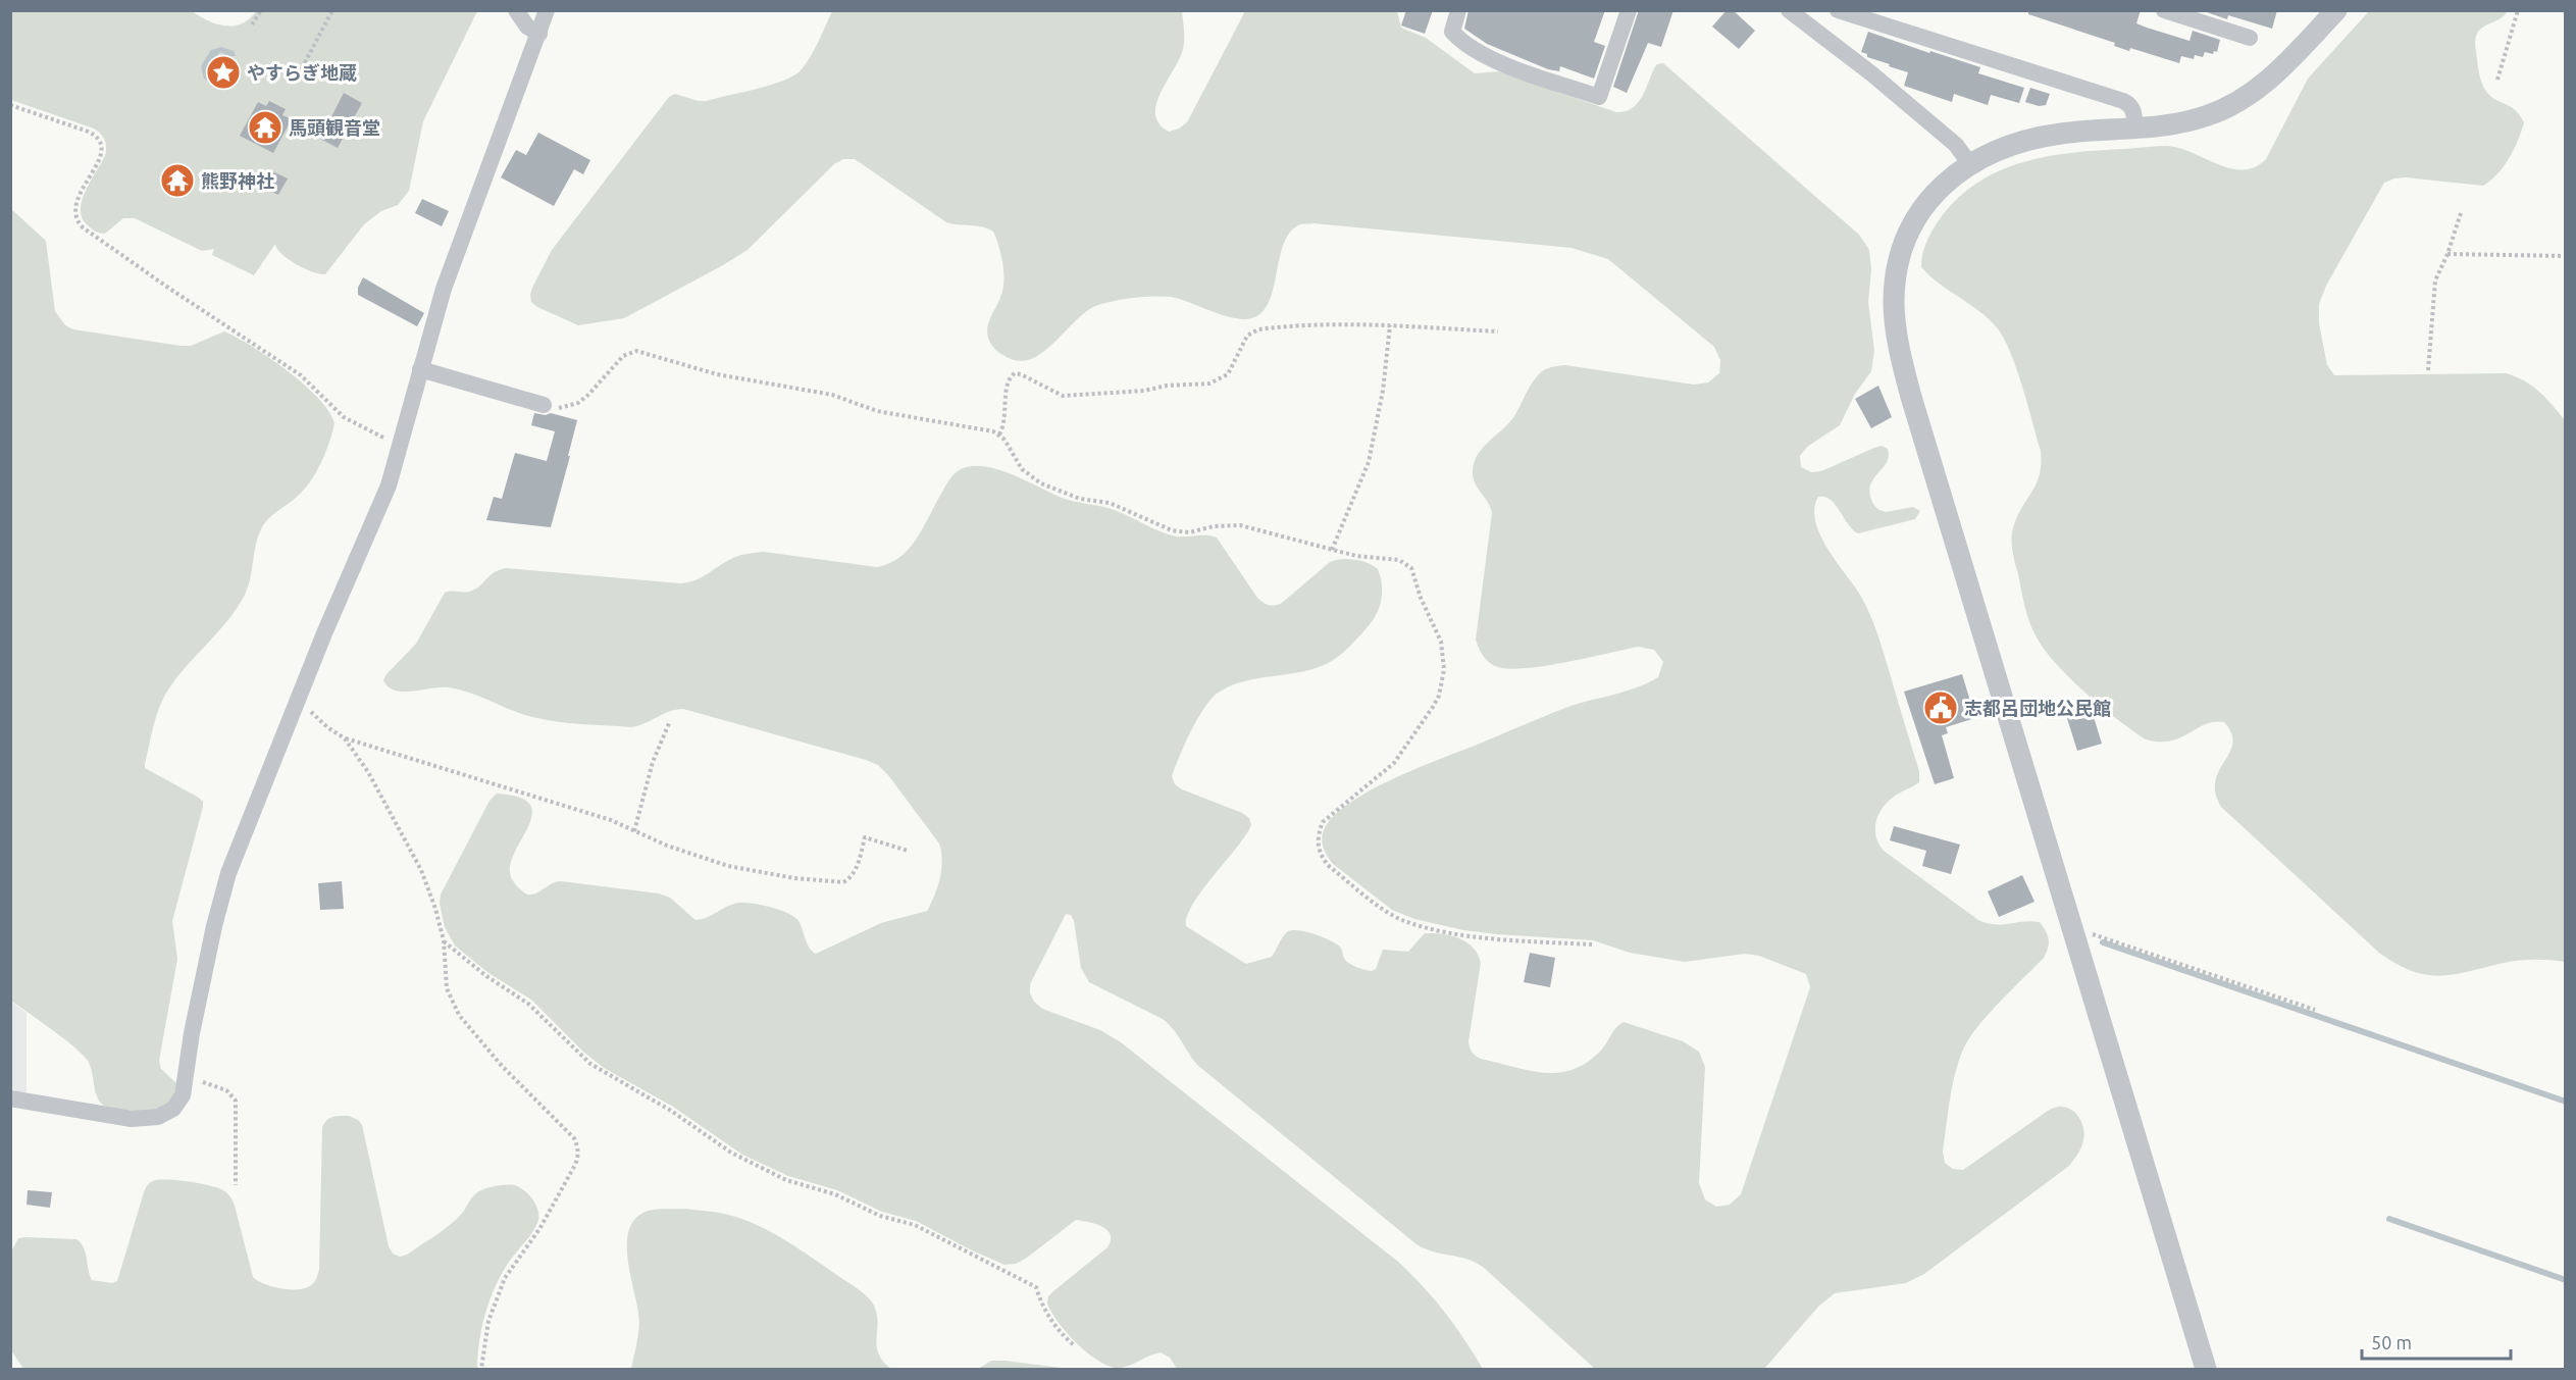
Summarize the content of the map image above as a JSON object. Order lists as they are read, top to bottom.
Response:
{
  "places": {
    "place": ["やすらぎ地蔵"],
    "temple": ["馬頭観音堂", "熊野神社"],
    "public building": ["志都呂団地公民館"]
  },
  "scale_bar": "50 m"
}
